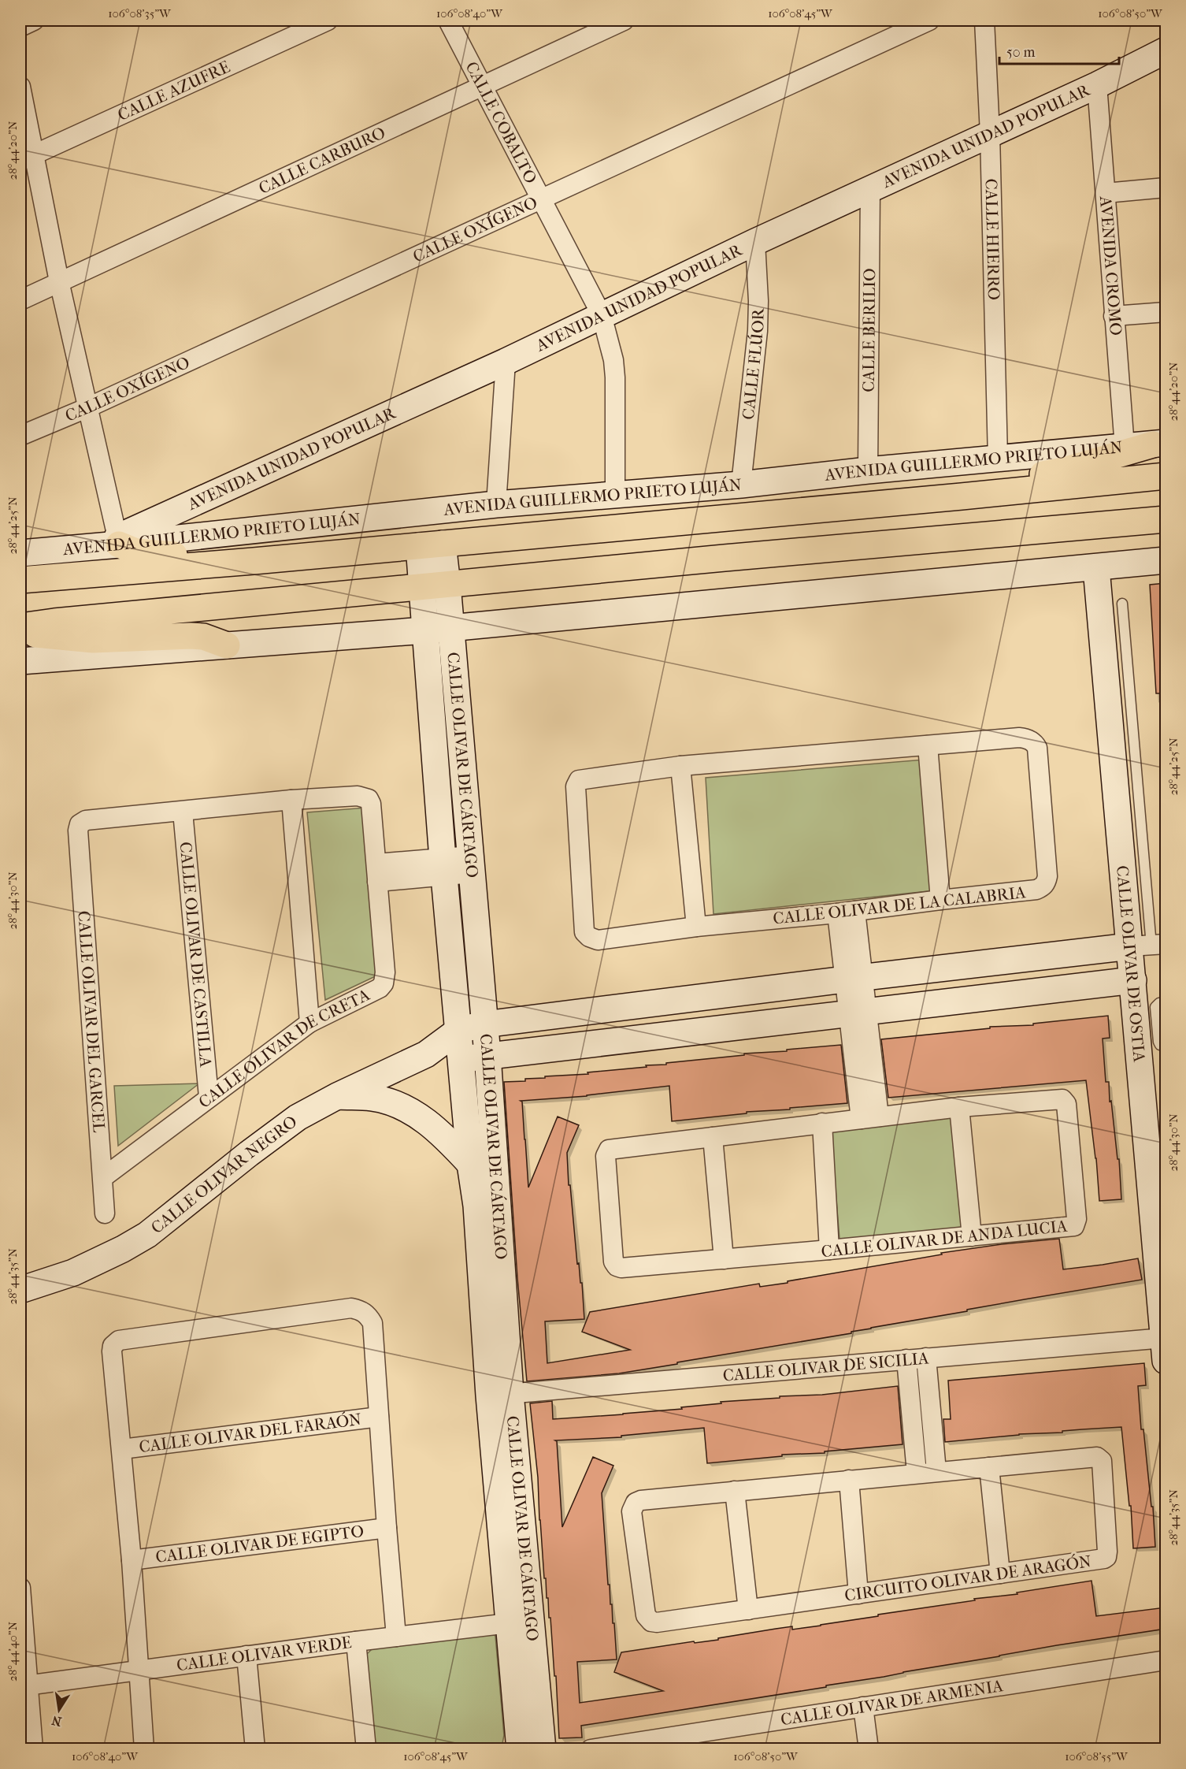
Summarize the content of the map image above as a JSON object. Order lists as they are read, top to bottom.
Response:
{
  "streets": {
    "main road": ["AVENIDA GUILLERMO PRIETO LUJÁN"],
    "street": [
      "CALLE AZUFRE",
      "CALLE COBALTO",
      "AVENIDA UNIDAD POPULAR",
      "CALLE CARBURO",
      "CALLE OXÍGENO",
      "CALLE HIERRO",
      "AVENIDA CROMO",
      "CALLE BERILIO",
      "CALLE FLÚOR",
      "CALLE OLIVAR DE CÁRTAGO",
      "CALLE OLIVAR DE LA CALABRIA",
      "CALLE OLIVAR DE CASTILLA",
      "CALLE OLIVAR DE OSTIA",
      "CALLE OLIVAR DEL GARCEL",
      "CALLE OLIVAR DE CRETA",
      "CALLE OLIVAR NEGRO",
      "CALLE OLIVAR DE ANDA LUCIA",
      "CALLE OLIVAR DE SICILIA",
      "CALLE OLIVAR DEL FARAÓN",
      "CALLE OLIVAR DE EGIPTO",
      "CIRCUITO OLIVAR DE ARAGÓN",
      "CALLE OLIVAR VERDE",
      "CALLE OLIVAR DE ARMENIA"
    ]
  },
  "crossings": [
    ["CALLE COBALTO", "AVENIDA UNIDAD POPULAR"],
    ["CALLE COBALTO", "CALLE CARBURO"],
    ["CALLE COBALTO", "CALLE OXÍGENO"],
    ["CALLE COBALTO", "AVENIDA GUILLERMO PRIETO LUJÁN"],
    ["AVENIDA UNIDAD POPULAR", "CALLE HIERRO"],
    ["AVENIDA UNIDAD POPULAR", "AVENIDA CROMO"],
    ["AVENIDA UNIDAD POPULAR", "CALLE BERILIO"],
    ["AVENIDA UNIDAD POPULAR", "CALLE FLÚOR"],
    ["AVENIDA UNIDAD POPULAR", "AVENIDA GUILLERMO PRIETO LUJÁN"],
    ["CALLE HIERRO", "AVENIDA GUILLERMO PRIETO LUJÁN"],
    ["AVENIDA CROMO", "AVENIDA GUILLERMO PRIETO LUJÁN"],
    ["CALLE BERILIO", "AVENIDA GUILLERMO PRIETO LUJÁN"],
    ["CALLE FLÚOR", "AVENIDA GUILLERMO PRIETO LUJÁN"],
    ["AVENIDA GUILLERMO PRIETO LUJÁN", "CALLE OLIVAR DE CÁRTAGO"],
    ["CALLE OLIVAR DE CÁRTAGO", "CALLE OLIVAR NEGRO"],
    ["CALLE OLIVAR DE CÁRTAGO", "CALLE OLIVAR DE SICILIA"],
    ["CALLE OLIVAR DE CÁRTAGO", "CALLE OLIVAR VERDE"],
    ["CALLE OLIVAR DE CASTILLA", "CALLE OLIVAR DE CRETA"],
    ["CALLE OLIVAR DE OSTIA", "CALLE OLIVAR DE SICILIA"],
    ["CALLE OLIVAR DEL GARCEL", "CALLE OLIVAR DE CRETA"]
  ],
  "scale_bar": "50 m",
  "north": "bottom",
  "coordinates": [
    "106°08'35\"W",
    "106°08'40\"W",
    "106°08'45\"W",
    "106°08'50\"W",
    "28°44'20\"N",
    "28°44'25\"N",
    "28°44'30\"N",
    "28°44'35\"N",
    "28°44'40\"N",
    "106°08'55\"W"
  ]
}
